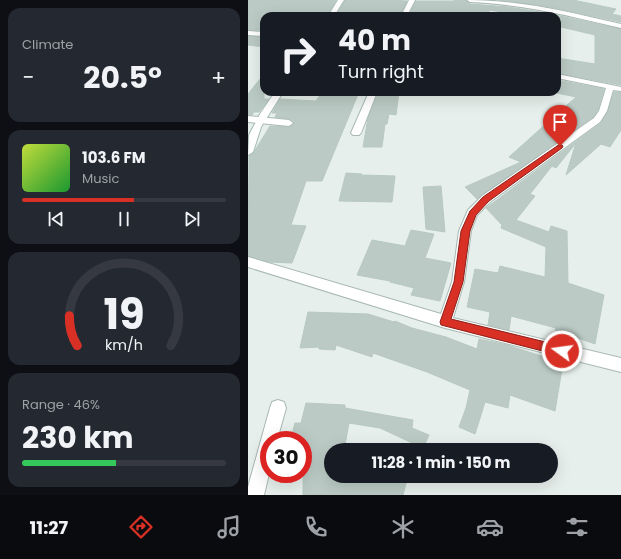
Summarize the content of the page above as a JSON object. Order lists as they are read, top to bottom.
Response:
{
  "page": {
    "tile": [
      "Climate",
      ["Range · 46%", "230 km"]
    ],
    "turn": ["40 m", "Turn right"],
    "heat": ["−", "20.5°", "+"],
    "song": ["103.6 FM", "Music"],
    "limit": "30",
    "trip": "11:28 · 1 min · 150 m",
    "tabs": "11:27",
    "gauge": ["19", "km/h"]
  }
}
